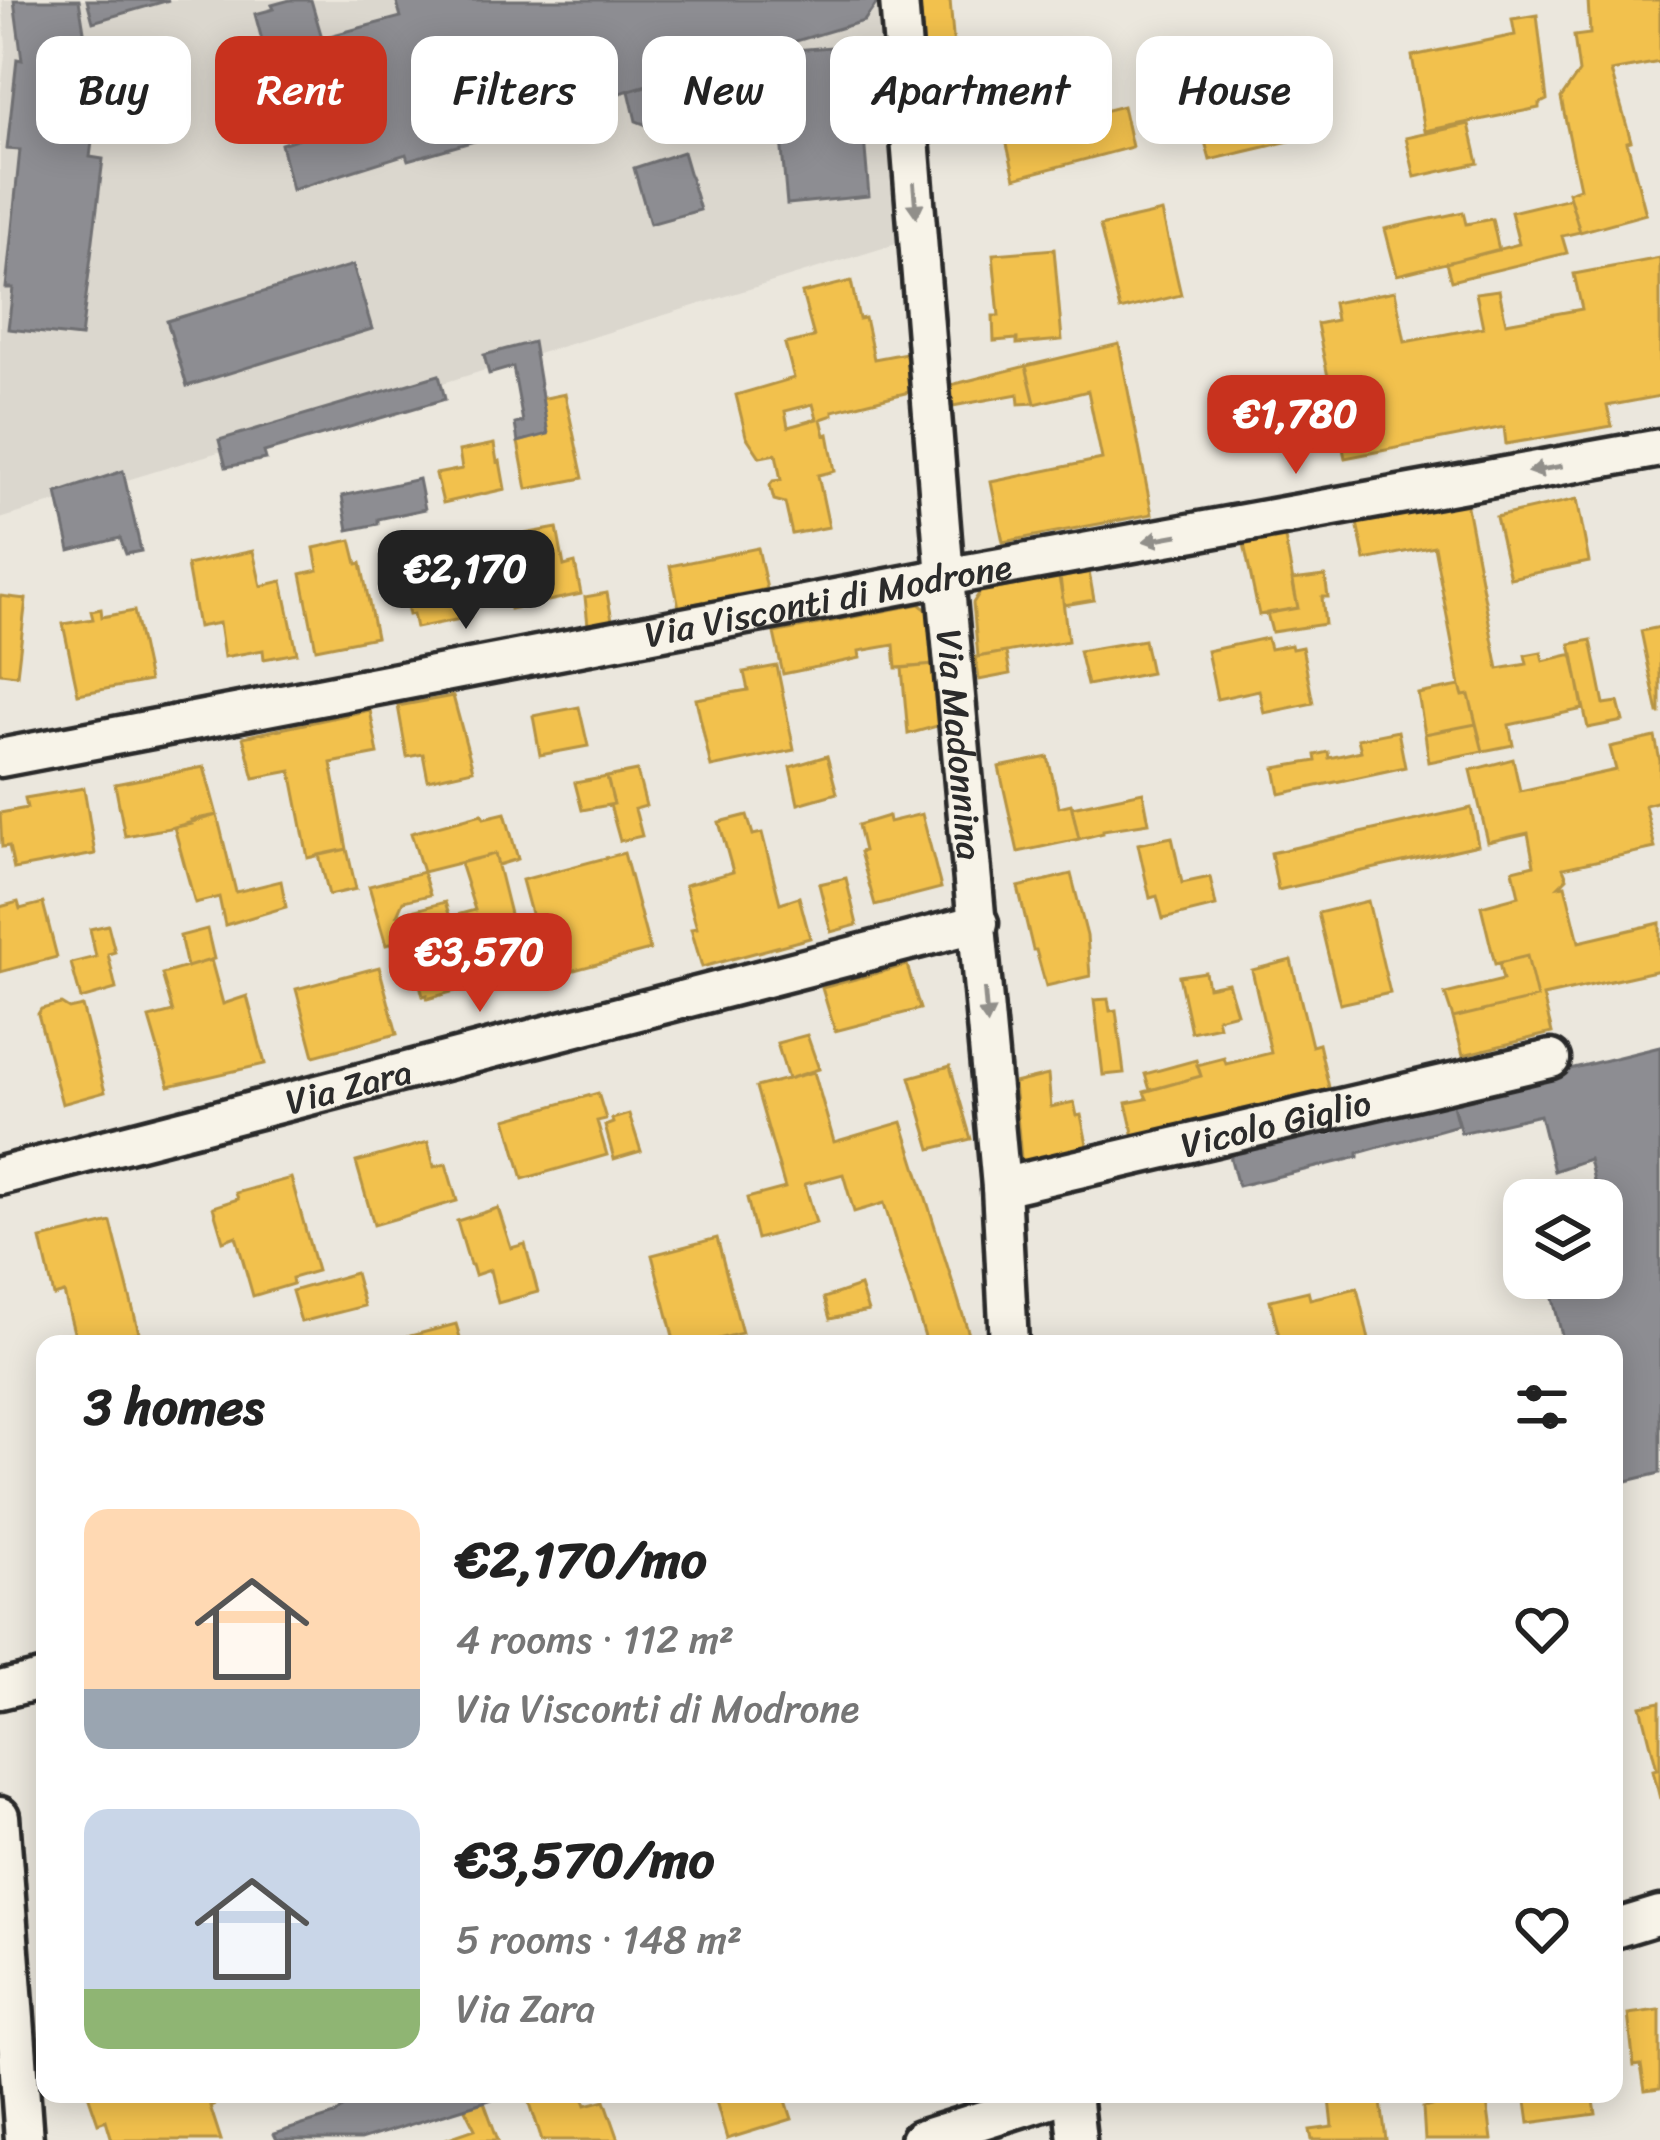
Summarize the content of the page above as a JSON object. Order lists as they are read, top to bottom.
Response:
{
  "streets": {
    "street": [
      "Via Visconti di Modrone",
      "Via Madonnina",
      "Via Zara",
      "Vicolo Giglio"
    ]
  },
  "crossings": [
    ["Via Visconti di Modrone", "Via Madonnina"],
    ["Via Madonnina", "Via Zara"],
    ["Via Madonnina", "Vicolo Giglio"]
  ],
  "one_way": ["Via Visconti di Modrone", "Via Madonnina"],
  "page": {
    "chip": [
      "Buy",
      "Rent",
      "Filters",
      "New",
      "Apartment",
      "House"
    ],
    "price": ["€1,780", "€2,170", "€3,570"],
    "heading": "3 homes",
    "list": [
      {
        "name": "€2,170/mo",
        "note": "4 rooms · 112 m² · Via Visconti di Modrone"
      },
      {
        "name": "€3,570/mo",
        "note": "5 rooms · 148 m² · Via Zara"
      }
    ]
  }
}
